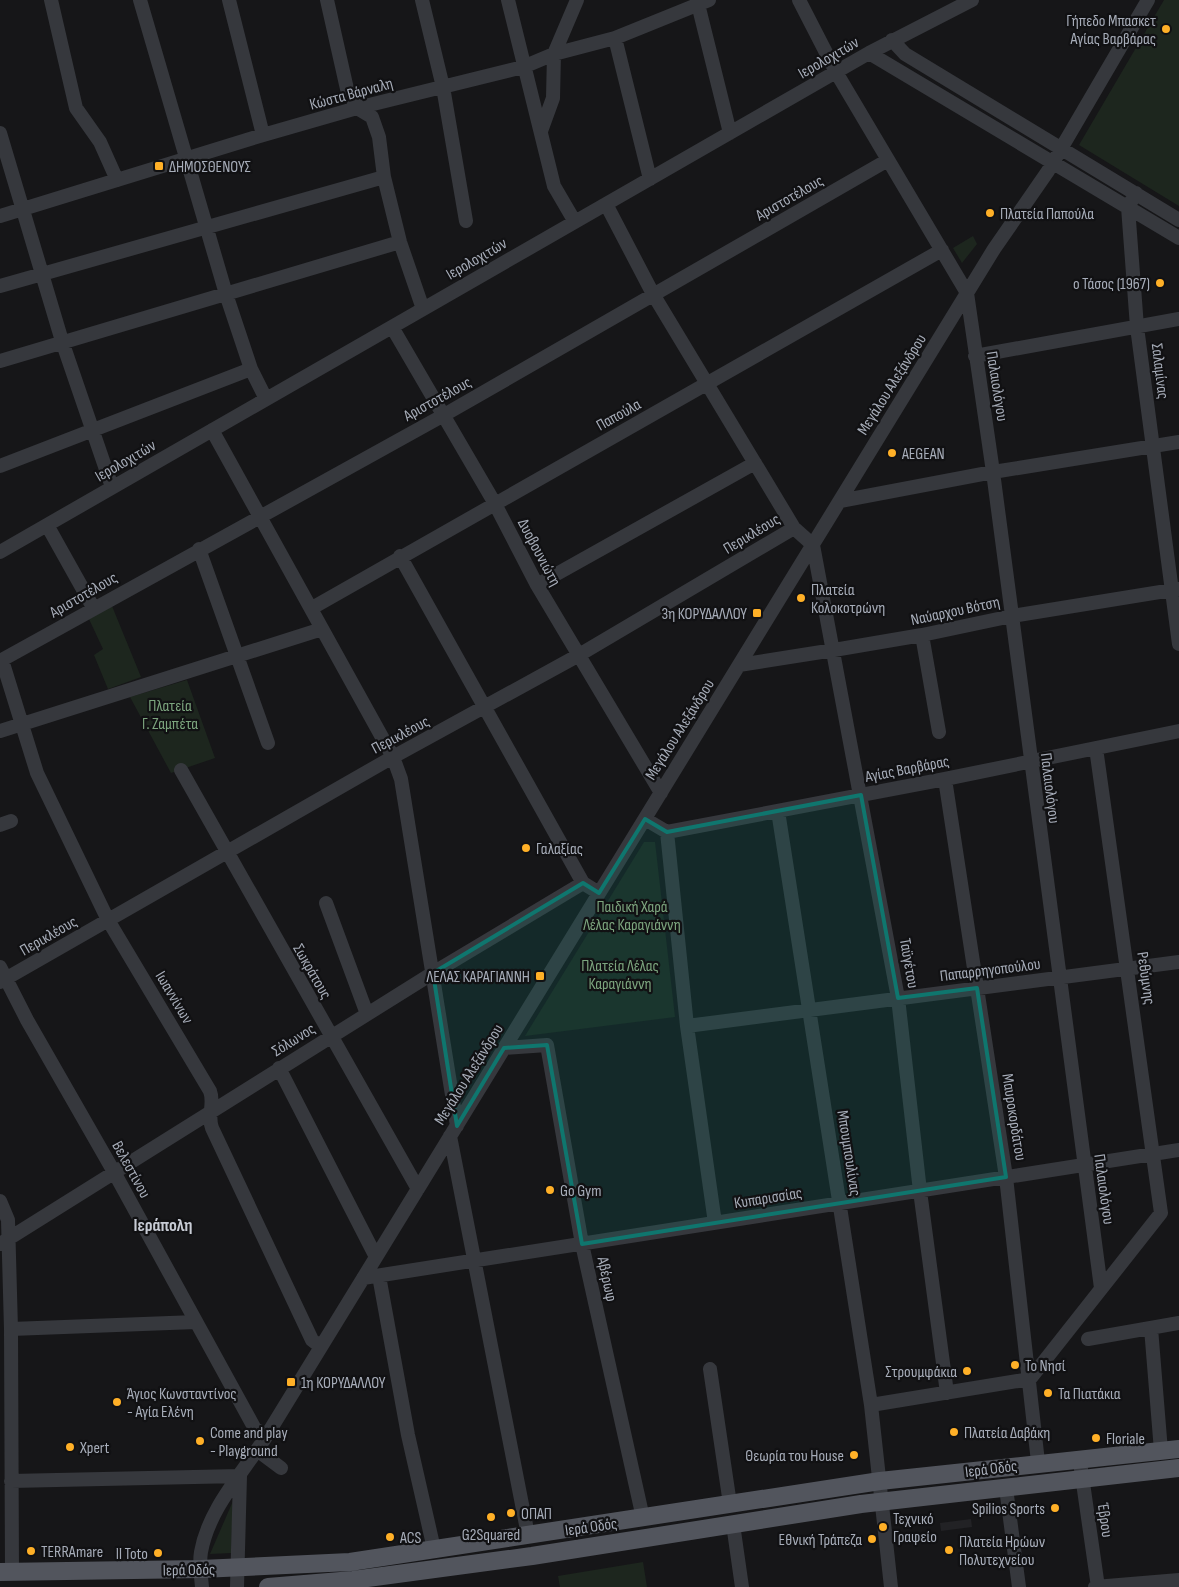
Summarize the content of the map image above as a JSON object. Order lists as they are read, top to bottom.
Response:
{
  "streets": {
    "main road": ["Ιερά Οδός"],
    "street": [
      "Ιερολοχιτών",
      "Κώστα Βάρναλη",
      "Αριστοτέλους",
      "Σαλαμίνας",
      "Μεγάλου Αλεξάνδρου",
      "Παλαιολόγου",
      "Παπούλα",
      "Περικλέους",
      "Δυοβουνιώτη",
      "Ναύαρχου Βότση",
      "Αγίας Βαρβάρας",
      "Ταϋγέτου",
      "Παπαρρηγοπούλου",
      "Σωκράτους",
      "Ρεθύμνης",
      "Ιωαννίνων",
      "Σόλωνος",
      "Μαυροκορδάτου",
      "Μπουμπουλίνας",
      "Βελεστίνου",
      "Κυπαρισσίας",
      "Αβέρωφ",
      "Έβρου"
    ]
  },
  "crossings": [
    ["Ιερολοχιτών", "Δυοβουνιώτη"],
    ["Αριστοτέλους", "Δυοβουνιώτη"],
    ["Αριστοτέλους", "Ιωαννίνων"],
    ["Σαλαμίνας", "Ναύαρχου Βότση"],
    ["Μεγάλου Αλεξάνδρου", "Παλαιολόγου"],
    ["Μεγάλου Αλεξάνδρου", "Περικλέους"],
    ["Μεγάλου Αλεξάνδρου", "Δυοβουνιώτη"],
    ["Μεγάλου Αλεξάνδρου", "Ναύαρχου Βότση"],
    ["Μεγάλου Αλεξάνδρου", "Ταϋγέτου"],
    ["Μεγάλου Αλεξάνδρου", "Σωκράτους"],
    ["Μεγάλου Αλεξάνδρου", "Ιωαννίνων"],
    ["Μεγάλου Αλεξάνδρου", "Βελεστίνου"],
    ["Μεγάλου Αλεξάνδρου", "Κυπαρισσίας"],
    ["Μεγάλου Αλεξάνδρου", "Αβέρωφ"],
    ["Μεγάλου Αλεξάνδρου", "Ιερά Οδός"],
    ["Παλαιολόγου", "Ναύαρχου Βότση"],
    ["Παλαιολόγου", "Αγίας Βαρβάρας"],
    ["Παλαιολόγου", "Παπαρρηγοπούλου"],
    ["Παλαιολόγου", "Ρεθύμνης"],
    ["Παλαιολόγου", "Κυπαρισσίας"],
    ["Παπούλα", "Δυοβουνιώτη"],
    ["Περικλέους", "Δυοβουνιώτη"],
    ["Περικλέους", "Ταϋγέτου"],
    ["Περικλέους", "Σωκράτους"],
    ["Περικλέους", "Ιωαννίνων"],
    ["Περικλέους", "Βελεστίνου"],
    ["Ναύαρχου Βότση", "Ταϋγέτου"],
    ["Αγίας Βαρβάρας", "Ταϋγέτου"],
    ["Αγίας Βαρβάρας", "Ρεθύμνης"],
    ["Αγίας Βαρβάρας", "Μαυροκορδάτου"],
    ["Αγίας Βαρβάρας", "Μπουμπουλίνας"],
    ["Ταϋγέτου", "Παπαρρηγοπούλου"],
    ["Ταϋγέτου", "Κυπαρισσίας"],
    ["Παπαρρηγοπούλου", "Ρεθύμνης"],
    ["Παπαρρηγοπούλου", "Μαυροκορδάτου"],
    ["Παπαρρηγοπούλου", "Μπουμπουλίνας"],
    ["Σωκράτους", "Σόλωνος"],
    ["Ρεθύμνης", "Κυπαρισσίας"],
    ["Ιωαννίνων", "Σόλωνος"],
    ["Σόλωνος", "Βελεστίνου"],
    ["Μαυροκορδάτου", "Κυπαρισσίας"],
    ["Μαυροκορδάτου", "Ιερά Οδός"],
    ["Μπουμπουλίνας", "Κυπαρισσίας"],
    ["Μπουμπουλίνας", "Ιερά Οδός"],
    ["Κυπαρισσίας", "Αβέρωφ"],
    ["Αβέρωφ", "Ιερά Οδός"],
    ["Ιερά Οδός", "Έβρου"]
  ],
  "districts": ["Ιεράπολη"],
  "parks": ["Πλατεία Γ. Ζαμπέτα", "Παιδική Χαρά Λέλας Καραγιάννη", "Πλατεία Λέλας Καραγιάννη"],
  "places": {
    "other": [
      "Γήπεδο Μπασκετ Αγίας Βαρβάρας",
      "Πλατεία Παπούλα",
      "ο Τάσος (1967)",
      "AEGEAN",
      "Πλατεία Κολοκοτρώνη",
      "Γαλαξίας",
      "Go Gym",
      "Το Νησί",
      "Στρουμφάκια",
      "Τα Πιατάκια",
      "Άγιος Κωνσταντίνος - Αγία Ελένη",
      "Πλατεία Δαβάκη",
      "Floriale",
      "Come and play - Playground",
      "Xpert",
      "Θεωρία του House",
      "Spilios Sports",
      "ΟΠΑΠ",
      "G2Squared",
      "Τεχνικό Γραφείο",
      "ACS",
      "Εθνική Τράπεζα",
      "Πλατεία Ηρώων Πολυτεχνείου",
      "TERRAmare",
      "Il Toto"
    ],
    "transit": [
      "ΔΗΜΟΣΘΕΝΟΥΣ",
      "3η ΚΟΡΥΔΑΛΛΟΥ",
      "ΛΕΛΑΣ ΚΑΡΑΓΙΑΝΝΗ",
      "1η ΚΟΡΥΔΑΛΛΟΥ"
    ]
  }
}
